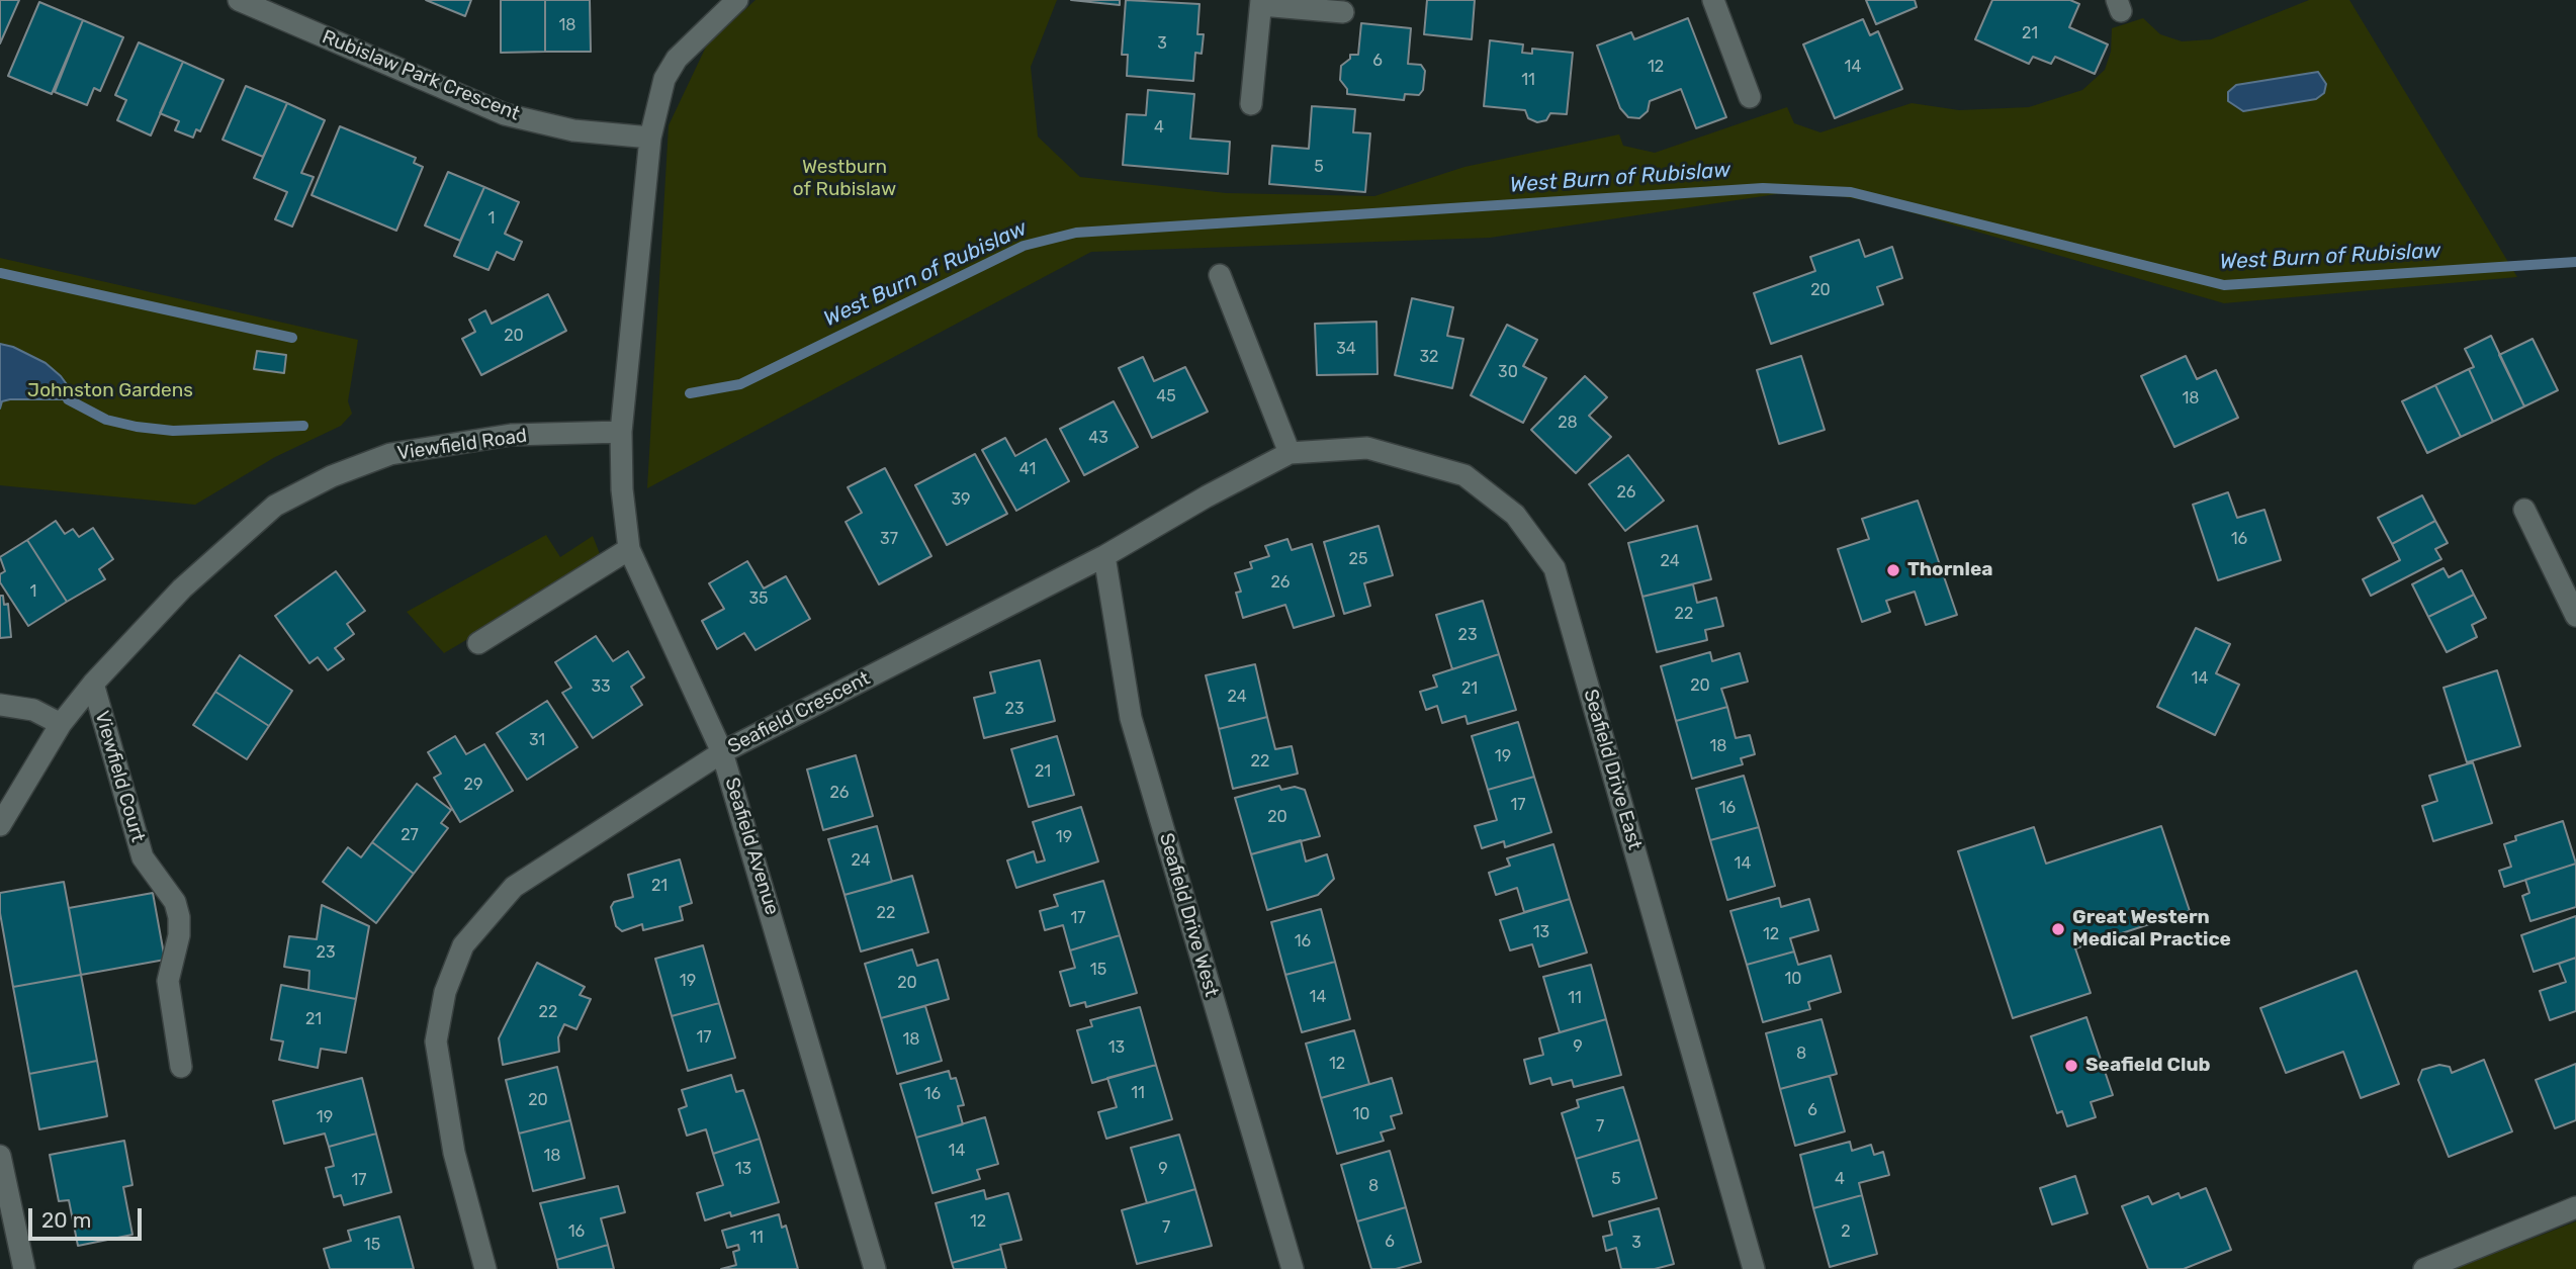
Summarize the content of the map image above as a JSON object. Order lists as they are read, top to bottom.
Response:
{
  "streets": {
    "street": [
      "Rubislaw Park Crescent",
      "Viewfield Road",
      "Seafield Crescent",
      "Seafield Drive East",
      "Viewfield Court",
      "Seafield Avenue",
      "Seafield Drive West"
    ]
  },
  "crossings": [
    ["Viewfield Road", "Viewfield Court"],
    ["Viewfield Road", "Seafield Avenue"],
    ["Seafield Crescent", "Seafield Drive East"],
    ["Seafield Crescent", "Seafield Avenue"],
    ["Seafield Crescent", "Seafield Drive West"]
  ],
  "water": ["West Burn of Rubislaw"],
  "parks": ["Westburn of Rubislaw", "Johnston Gardens"],
  "places": ["Thornlea", "Great Western Medical Practice", "Seafield Club"],
  "house_numbers": [
    "18",
    "21",
    "3",
    "6",
    "12",
    "14",
    "11",
    "4",
    "5",
    "1",
    "20",
    "20",
    "34",
    "32",
    "30",
    "45",
    "18",
    "28",
    "43",
    "41",
    "26",
    "39",
    "37",
    "16",
    "25",
    "24",
    "26",
    "1",
    "35",
    "22",
    "23",
    "14",
    "20",
    "33",
    "21",
    "24",
    "23",
    "31",
    "18",
    "19",
    "22",
    "21",
    "29",
    "26",
    "17",
    "16",
    "20",
    "27",
    "19",
    "24",
    "14",
    "21",
    "22",
    "17",
    "13",
    "12",
    "16",
    "23",
    "15",
    "10",
    "19",
    "20",
    "14",
    "11",
    "22",
    "21",
    "17",
    "18",
    "9",
    "13",
    "8",
    "12",
    "11",
    "16",
    "20",
    "6",
    "10",
    "19",
    "7",
    "14",
    "18",
    "13",
    "9",
    "5",
    "4",
    "17",
    "8",
    "12",
    "7",
    "16",
    "2",
    "11",
    "6",
    "3",
    "15"
  ],
  "scale_bar": "20 m"
}
